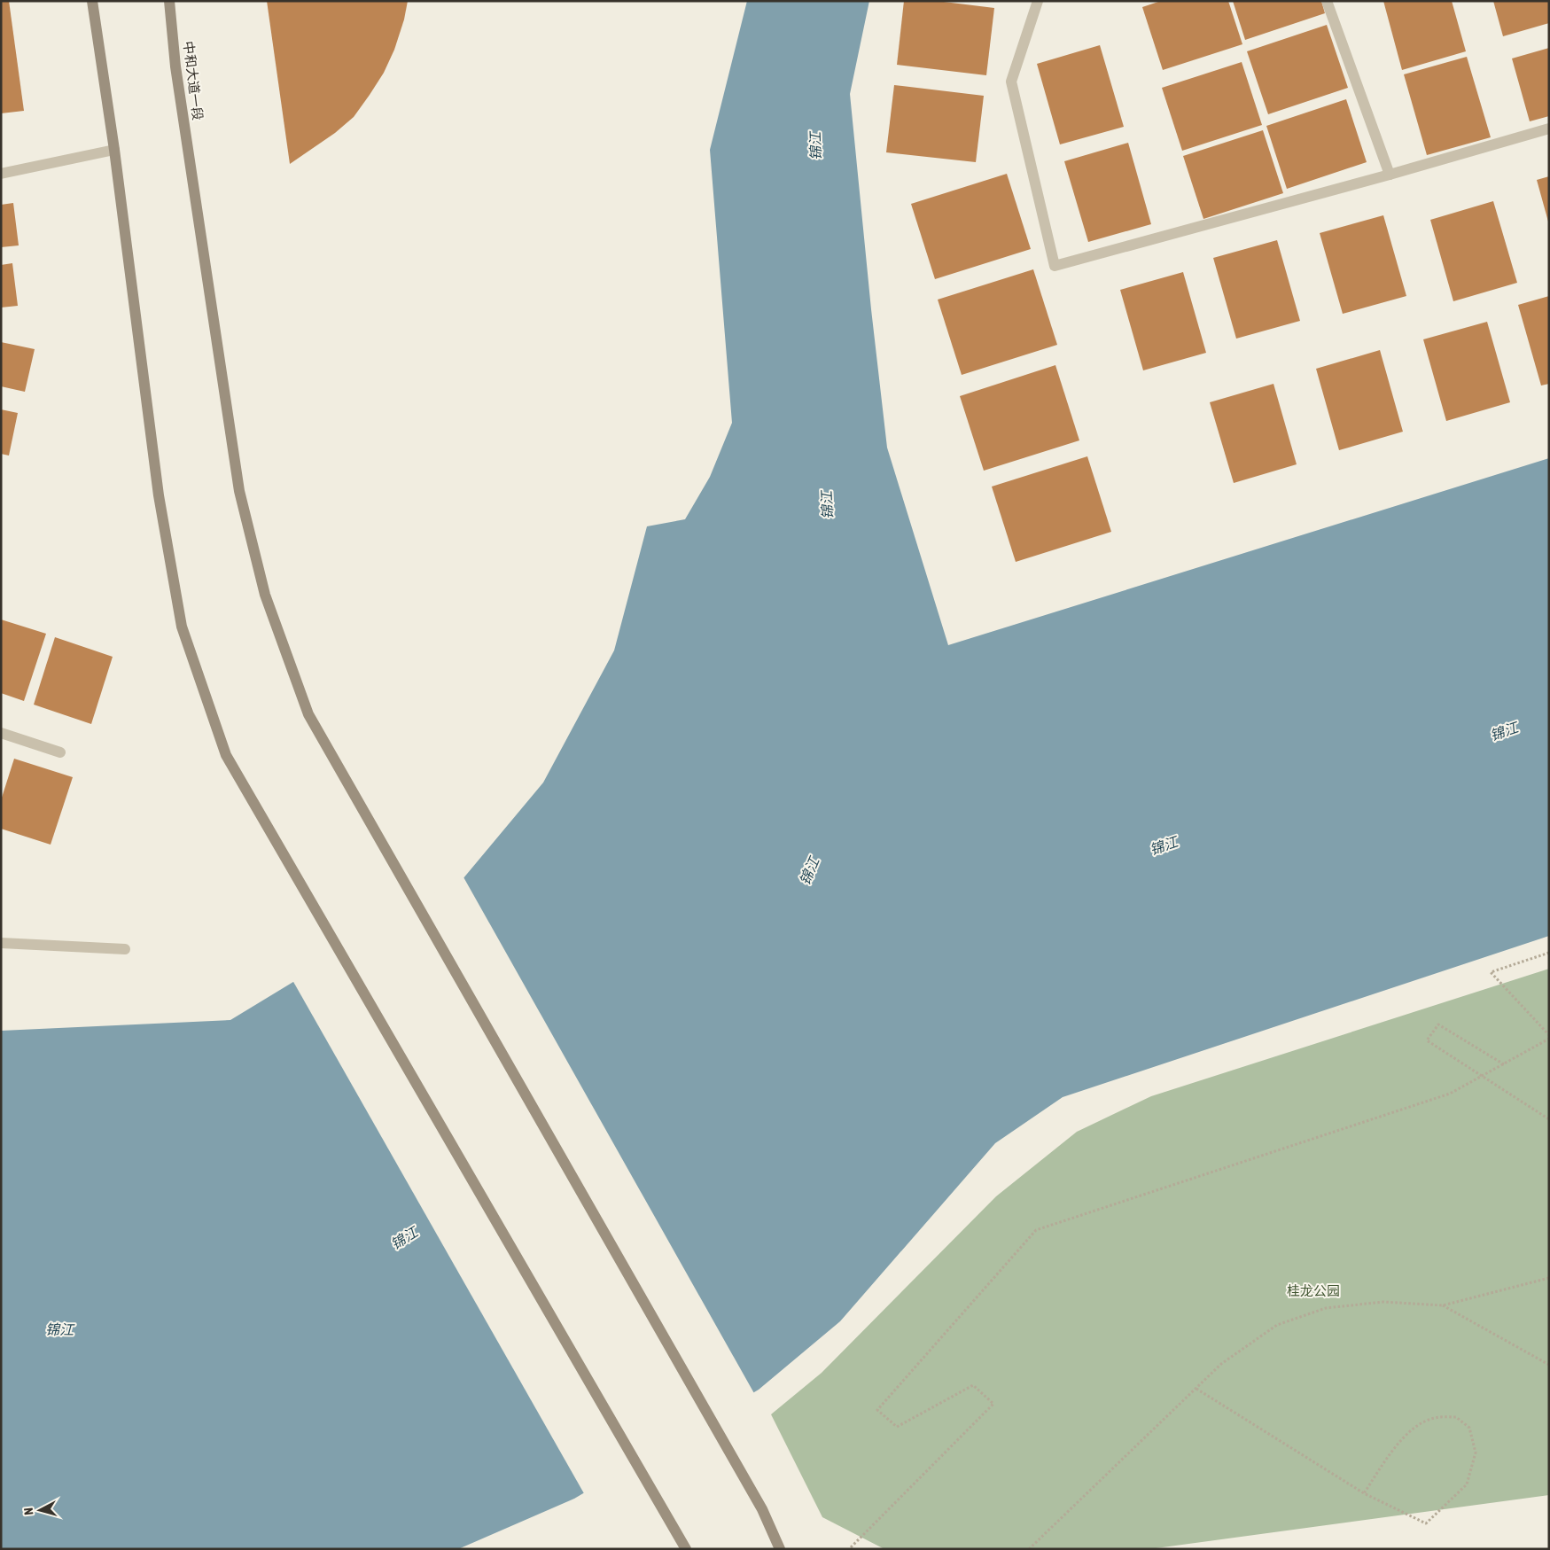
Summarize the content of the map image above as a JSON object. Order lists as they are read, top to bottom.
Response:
{
  "streets": {
    "main road": ["中和大道一段"]
  },
  "water": ["锦江"],
  "parks": ["桂龙公园"],
  "north": "left"
}
